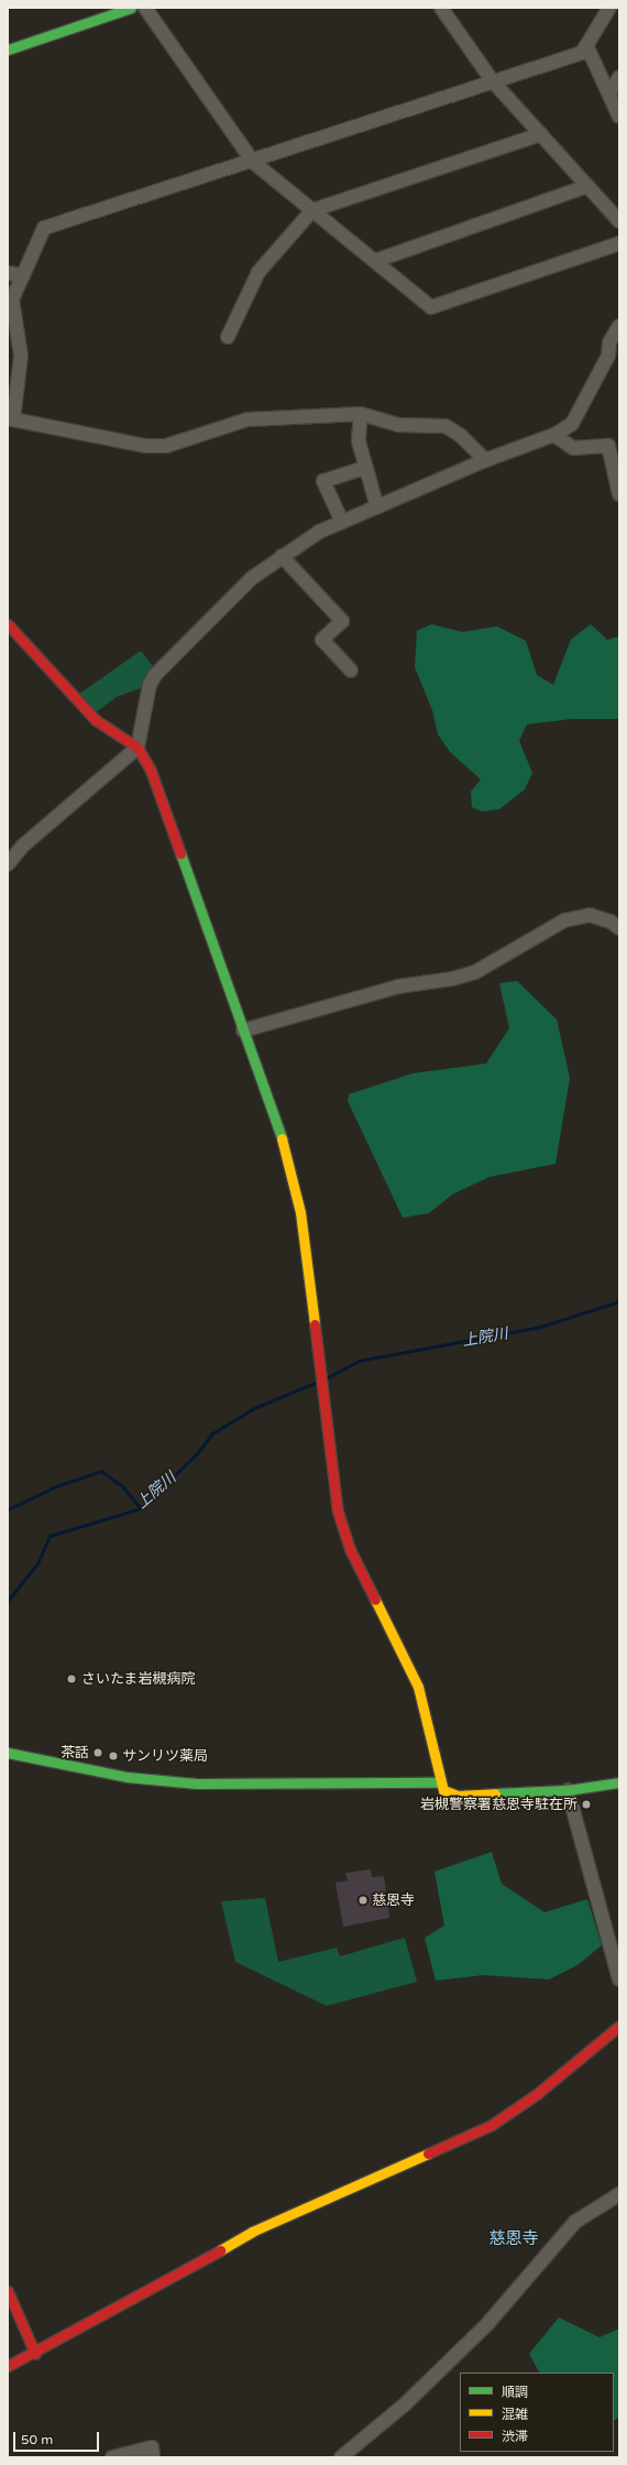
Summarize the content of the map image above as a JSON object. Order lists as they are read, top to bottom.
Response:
{
  "districts": ["慈恩寺"],
  "water": ["上院川"],
  "places": [
    "さいたま岩槻病院",
    "茶話",
    "サンリツ薬局",
    "岩槻警察署慈恩寺駐在所",
    "慈恩寺"
  ],
  "legend": ["順調", "混雑", "渋滞"],
  "scale_bar": "50 m"
}
